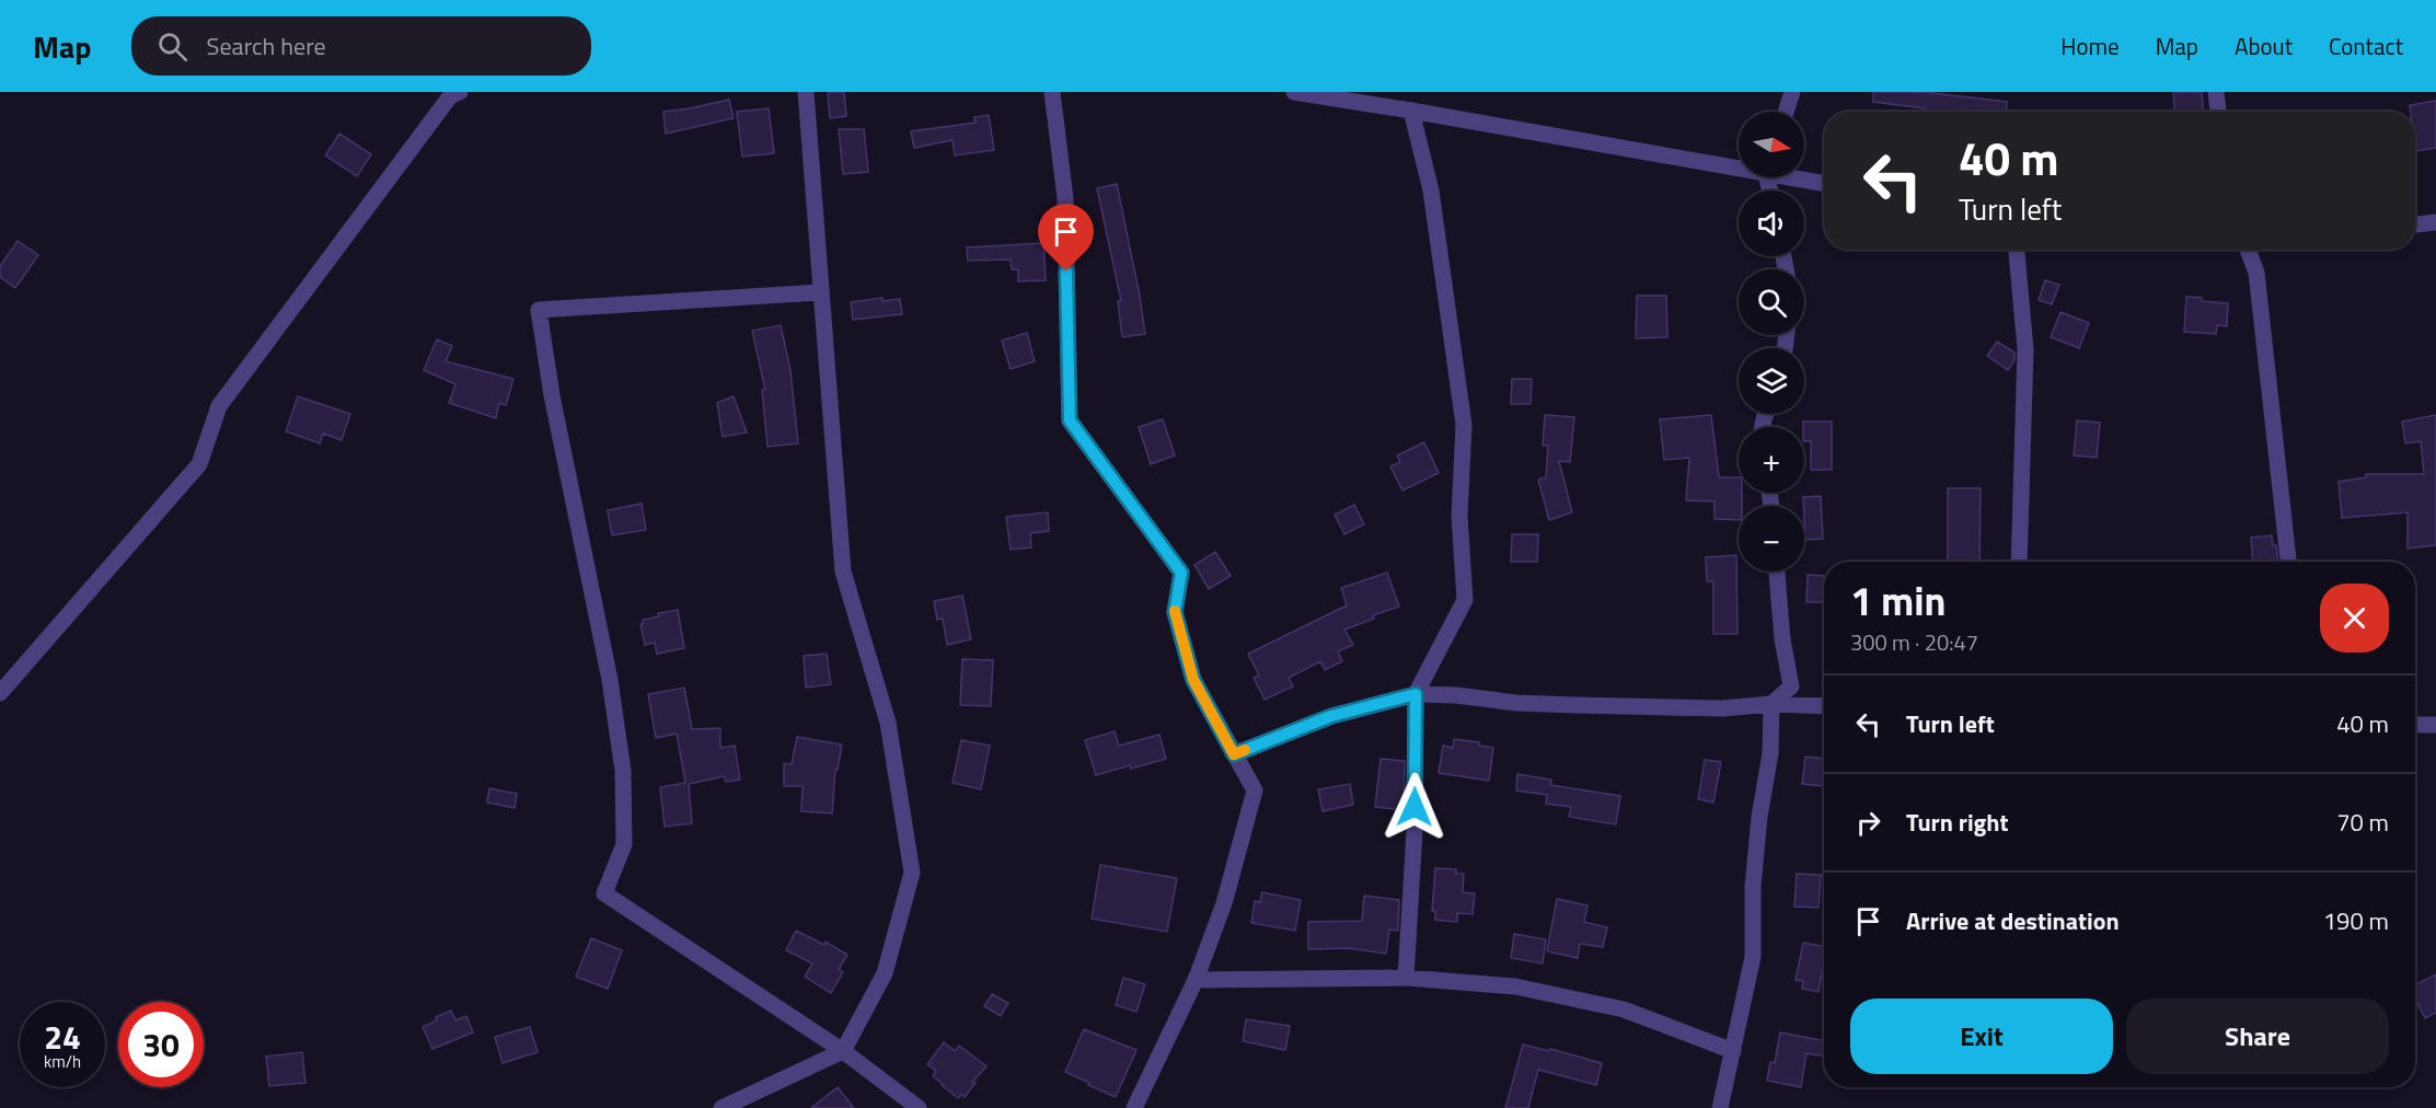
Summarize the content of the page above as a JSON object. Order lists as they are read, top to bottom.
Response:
{
  "north": "right",
  "page": {
    "header": "Map",
    "search": "Search here",
    "nav": [
      "Home",
      "Map",
      "About",
      "Contact"
    ],
    "map_buttons": ["+", "−"],
    "turn": ["40 m", "Turn left"],
    "heading": ["1 min", "300 m · 20:47"],
    "list": [
      {
        "name": "Turn left",
        "value": "40 m"
      },
      {
        "name": "Turn right",
        "value": "70 m"
      },
      {
        "name": "Arrive at destination",
        "value": "190 m"
      }
    ],
    "buttons": ["Exit", "Share"],
    "speed": "24 km/h",
    "limit": "30"
  }
}
